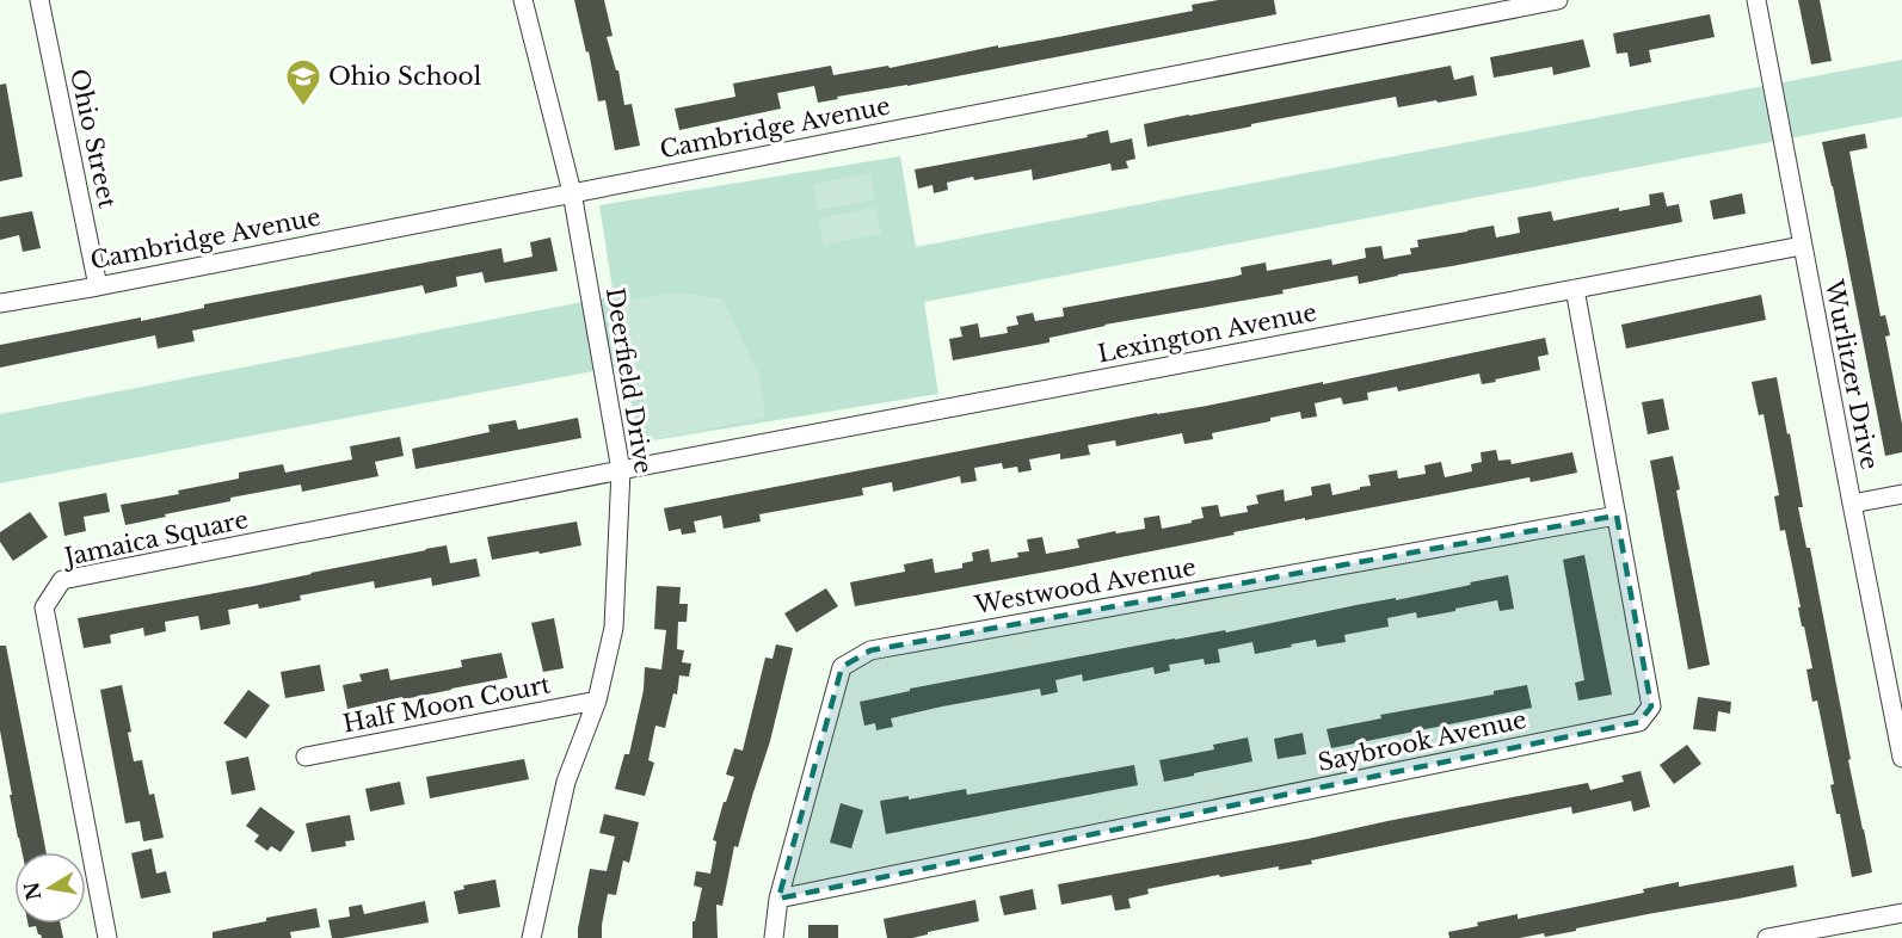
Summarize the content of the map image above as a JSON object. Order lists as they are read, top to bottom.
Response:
{
  "streets": {
    "street": [
      "Cambridge Avenue",
      "Ohio Street",
      "Lexington Avenue",
      "Wurlitzer Drive",
      "Deerfield Drive",
      "Jamaica Square",
      "Westwood Avenue",
      "Half Moon Court",
      "Saybrook Avenue"
    ]
  },
  "crossings": [
    ["Cambridge Avenue", "Ohio Street"],
    ["Cambridge Avenue", "Deerfield Drive"],
    ["Lexington Avenue", "Wurlitzer Drive"],
    ["Lexington Avenue", "Deerfield Drive"],
    ["Lexington Avenue", "Jamaica Square"],
    ["Lexington Avenue", "Saybrook Avenue"],
    ["Deerfield Drive", "Jamaica Square"],
    ["Deerfield Drive", "Half Moon Court"],
    ["Westwood Avenue", "Saybrook Avenue"]
  ],
  "places": {
    "school or university": ["Ohio School"]
  },
  "north": "left"
}
